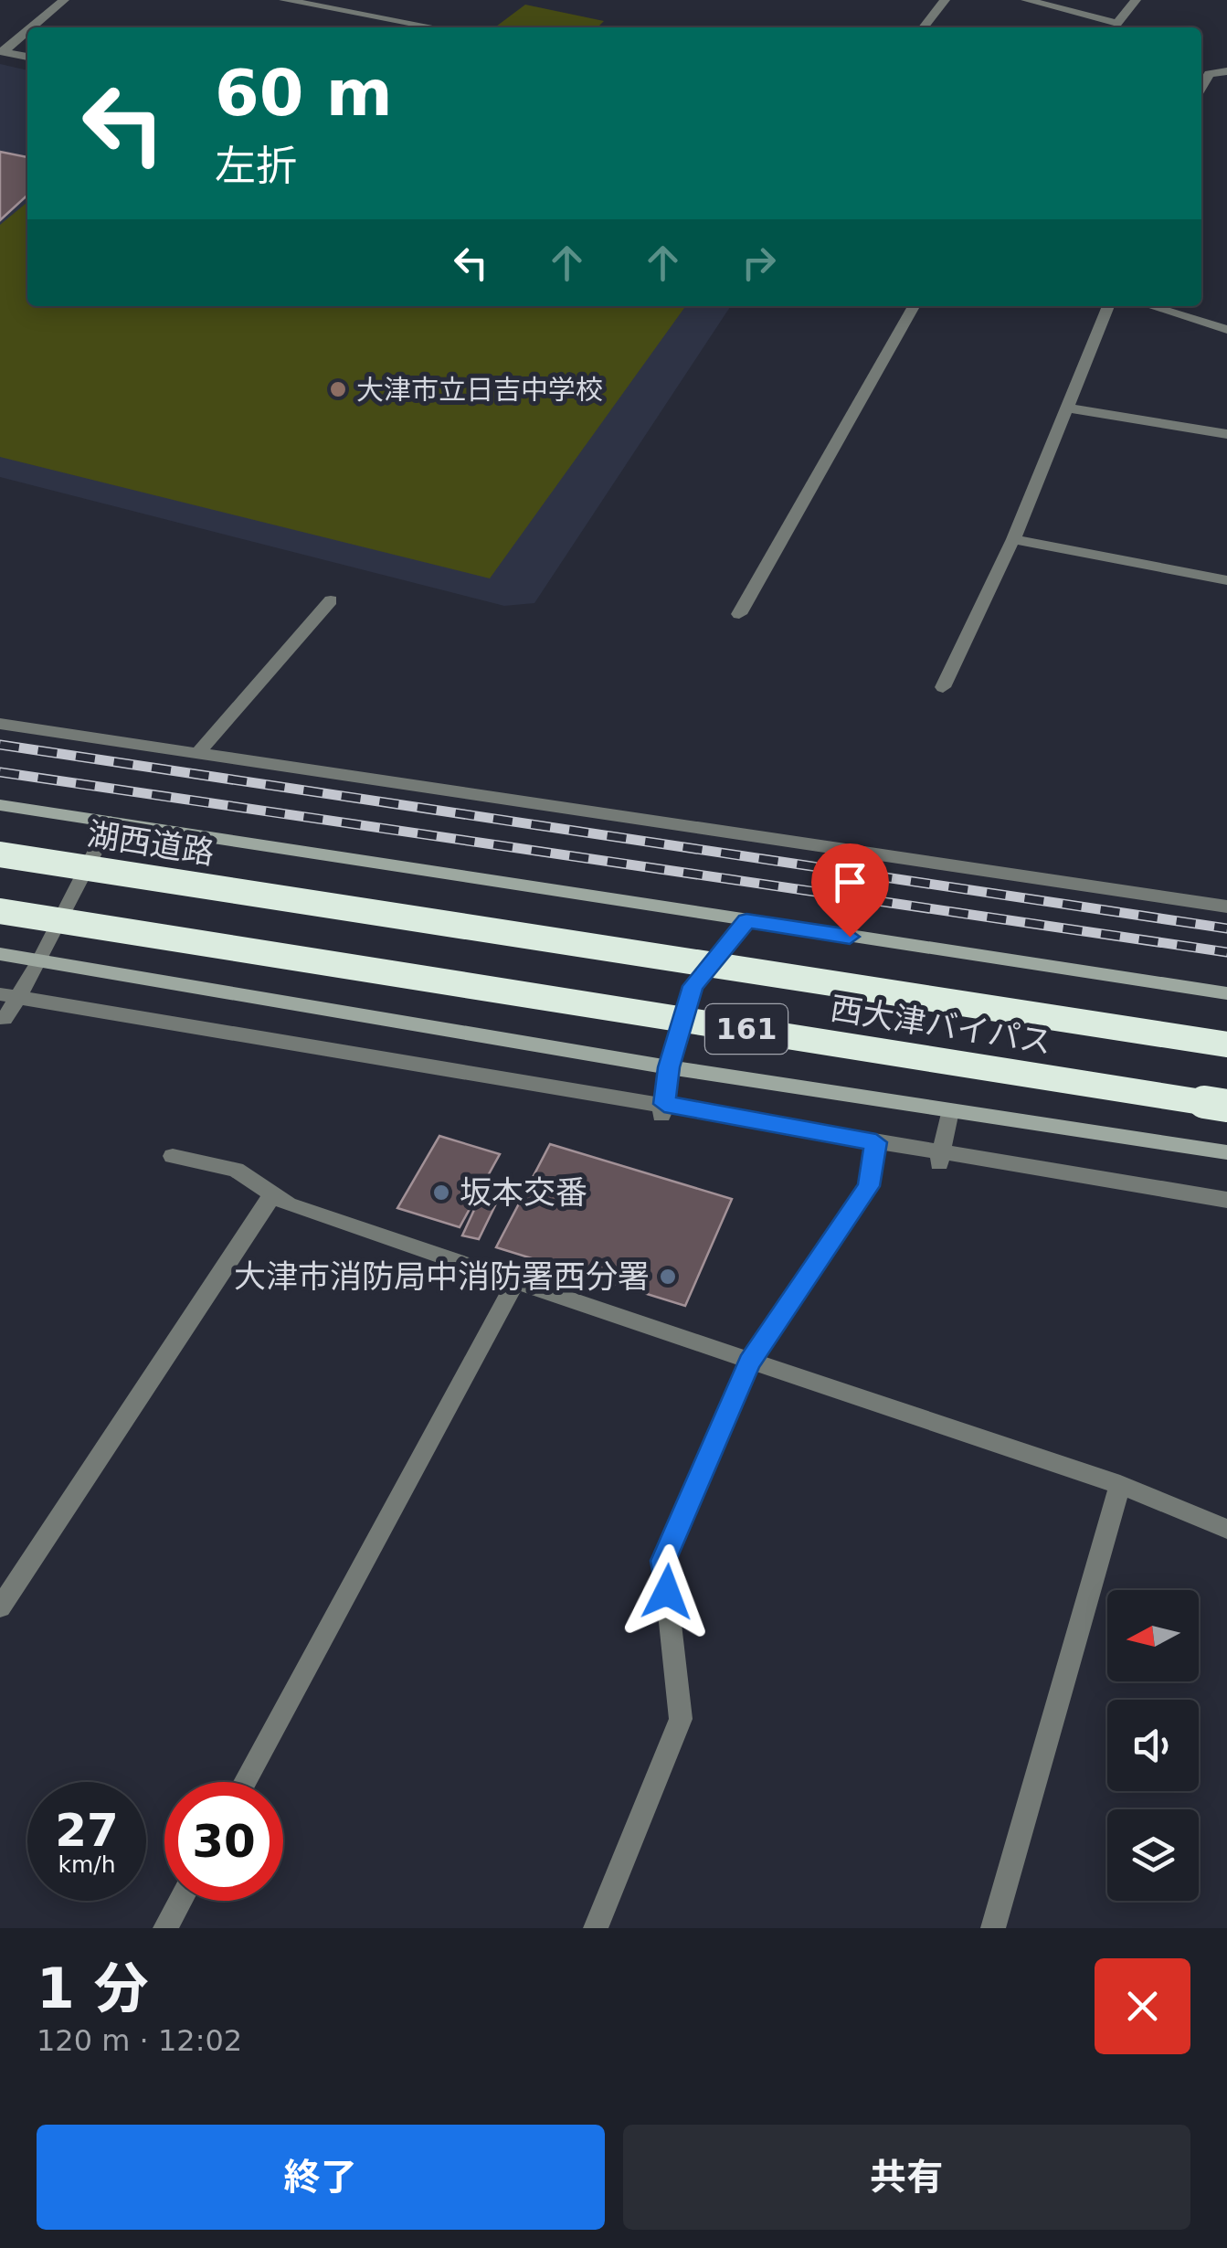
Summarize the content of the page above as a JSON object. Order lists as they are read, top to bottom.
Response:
{
  "streets": {
    "highway": ["湖西道路", "西大津バイパス", "161"]
  },
  "crossings": [
    ["湖西道路", "西大津バイパス"]
  ],
  "places": ["大津市立日吉中学校", "坂本交番", "大津市消防局中消防署西分署"],
  "north": "left",
  "page": {
    "turn": ["60 m", "左折"],
    "speed": "27 km/h",
    "limit": "30",
    "heading": ["1 分", "120 m · 12:02"],
    "buttons": ["終了", "共有"]
  }
}
